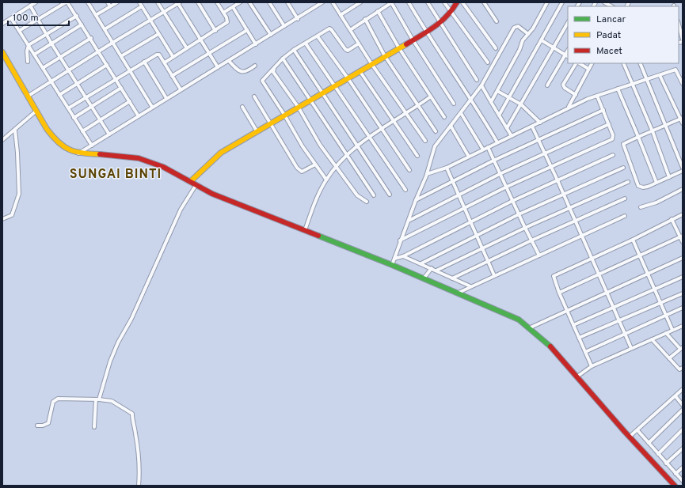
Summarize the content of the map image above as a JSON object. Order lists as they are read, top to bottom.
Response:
{
  "districts": ["SUNGAI BINTI"],
  "legend": ["Lancar", "Padat", "Macet"],
  "scale_bar": "100 m"
}
